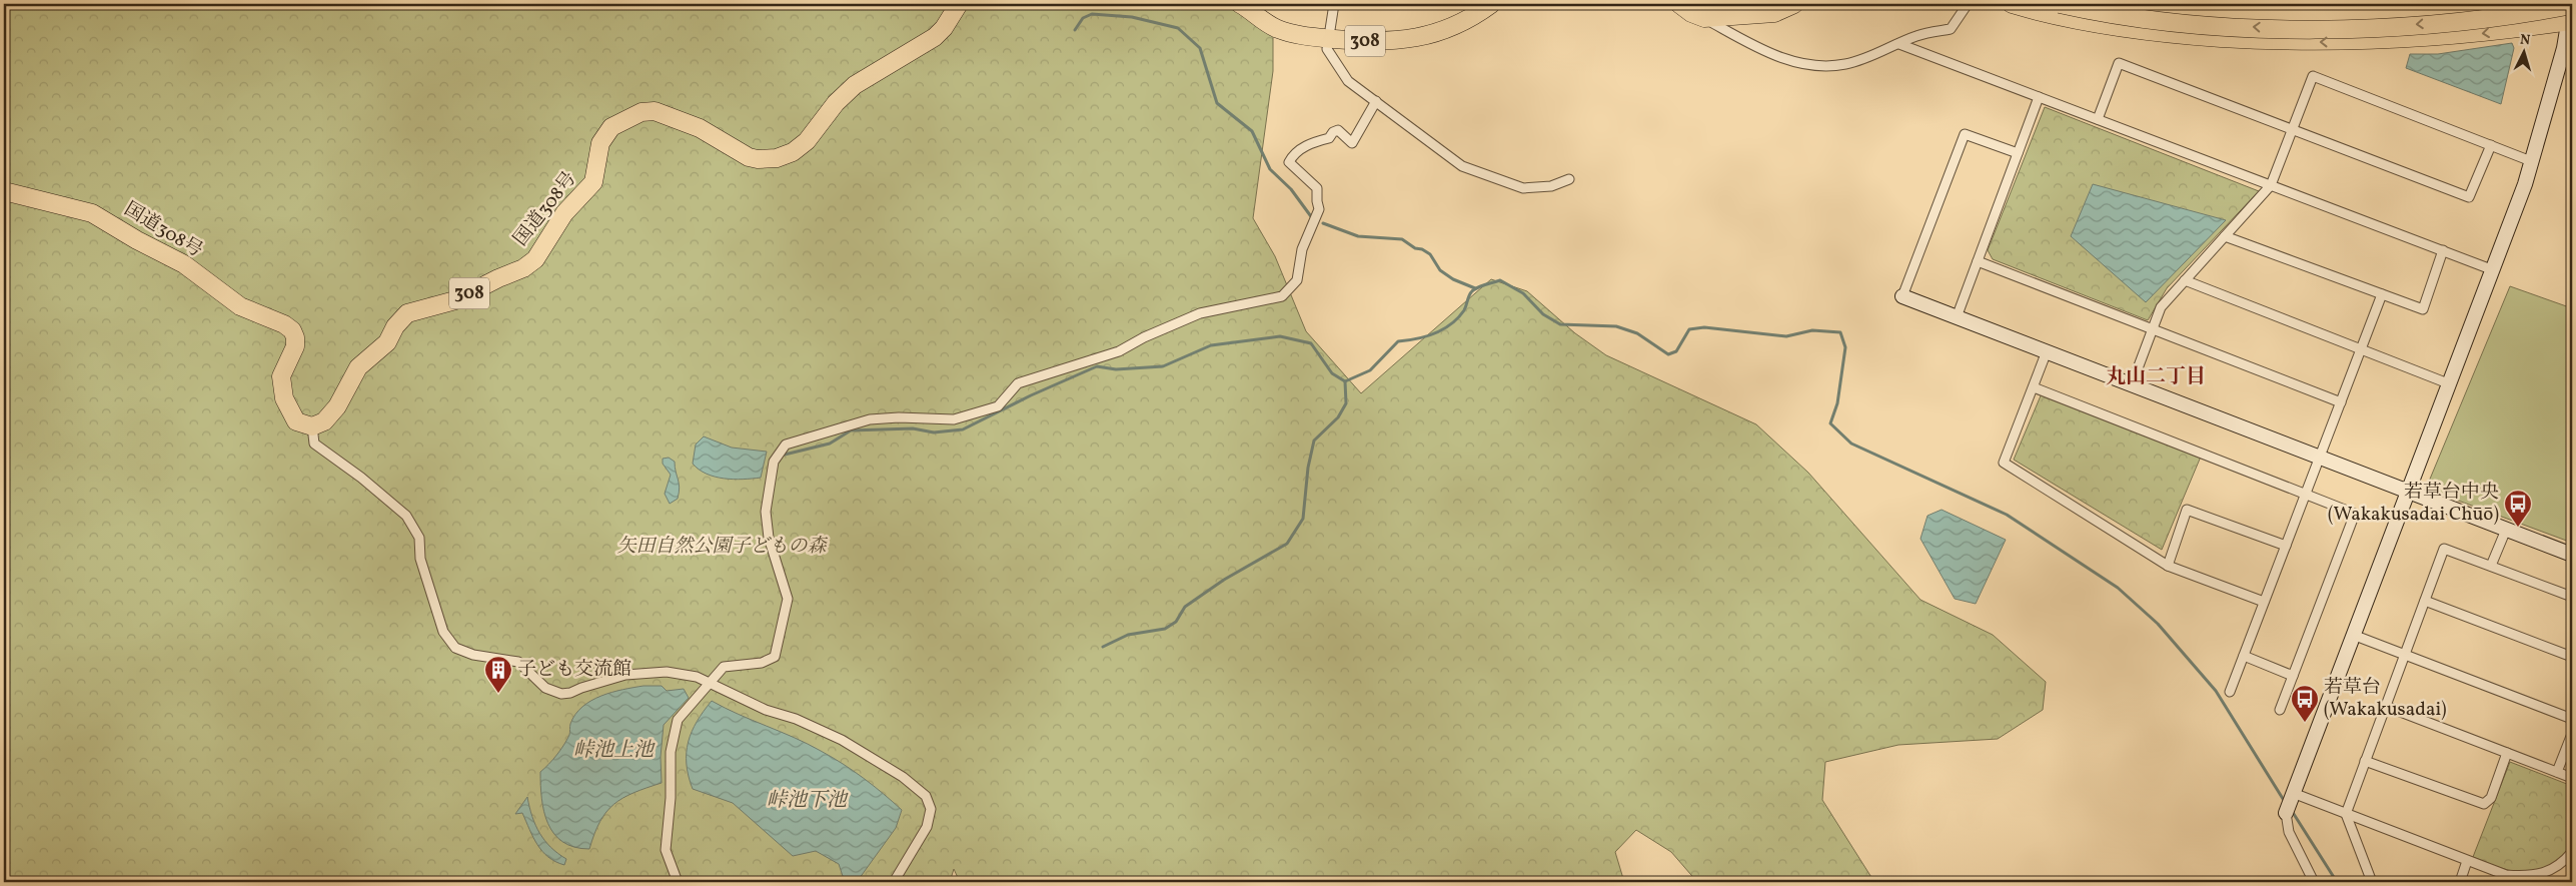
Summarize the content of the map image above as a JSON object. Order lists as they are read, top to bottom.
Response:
{
  "streets": {
    "highway": ["308", "国道308号"]
  },
  "districts": ["丸山二丁目"],
  "water": ["峠池上池", "峠池下池"],
  "parks": ["矢田自然公園子どもの森"],
  "places": {
    "bus stop": ["若草台中央 (Wakakusadai Chūō)", "若草台 (Wakakusadai)"],
    "building": ["子ども交流館"]
  },
  "north": "top"
}
